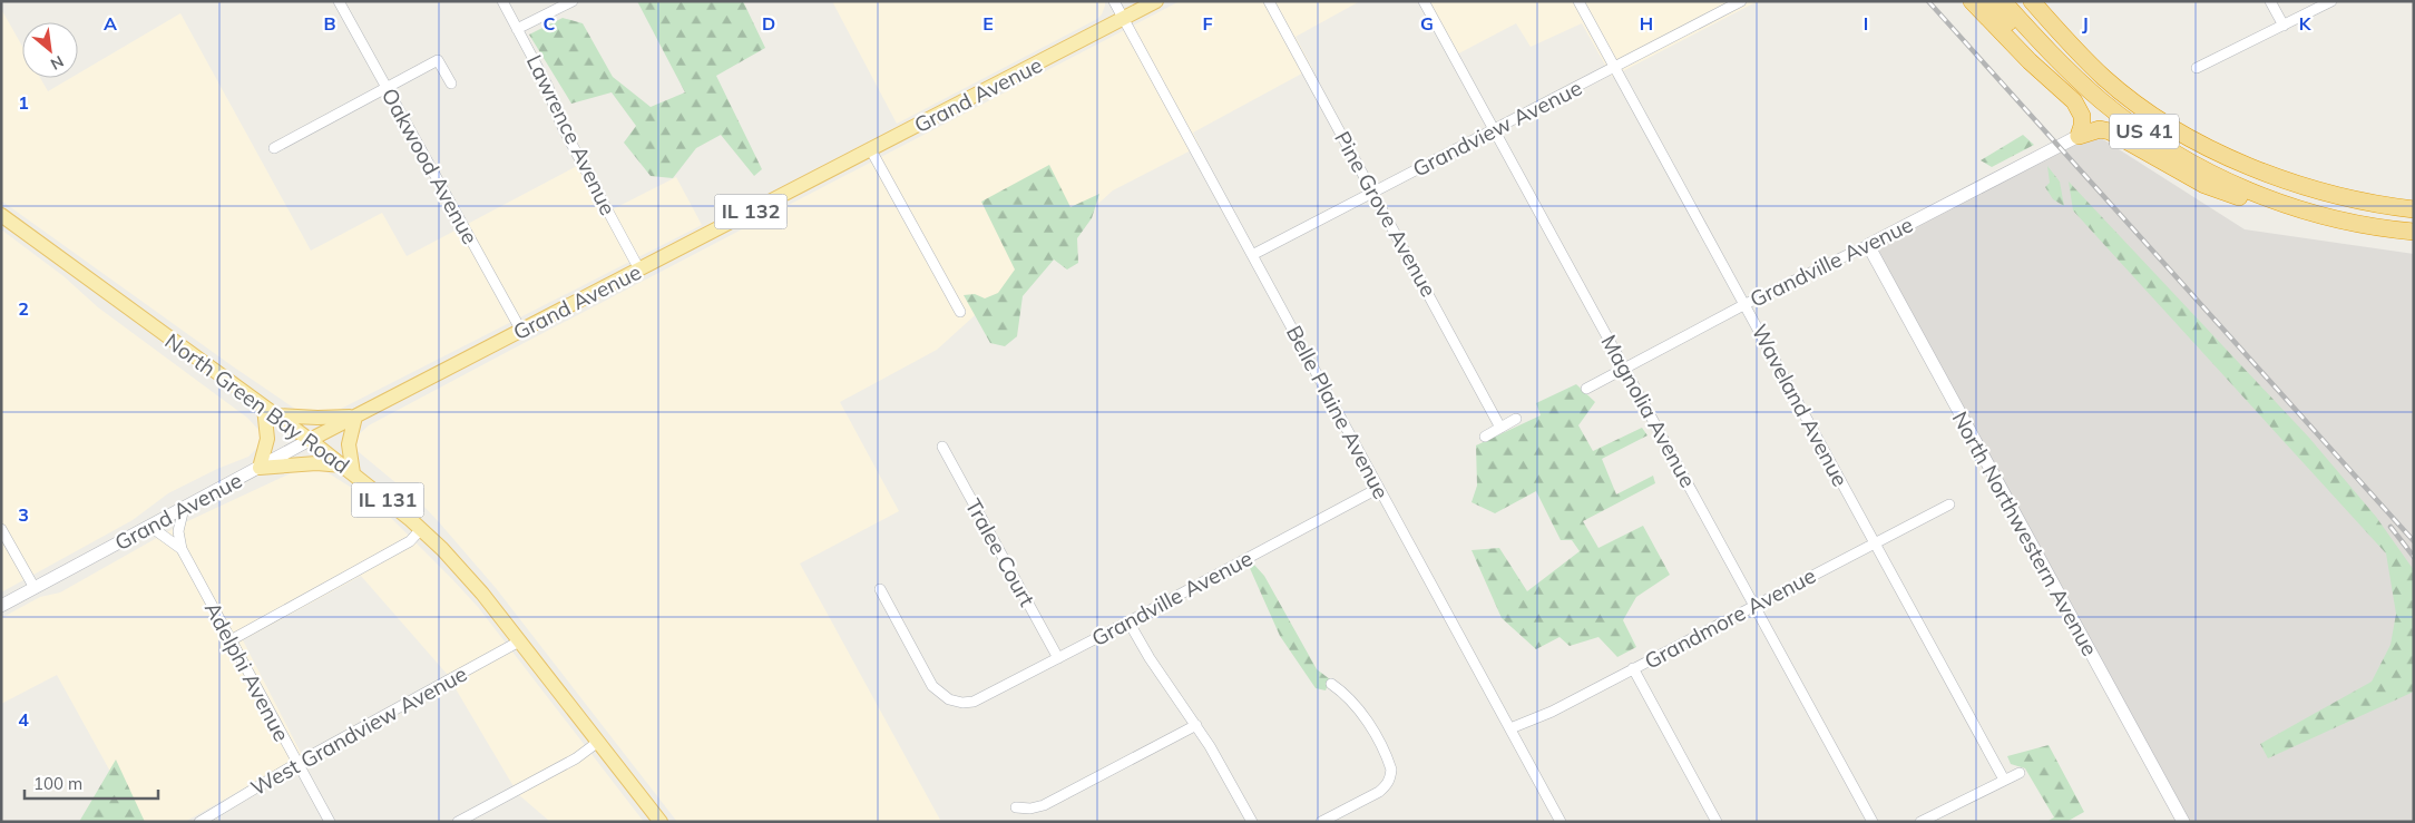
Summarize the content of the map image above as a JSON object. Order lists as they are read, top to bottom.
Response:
{
  "streets": {
    "highway": ["US 41"],
    "main road": [
      "Grand Avenue",
      "IL 132",
      "North Green Bay Road",
      "IL 131"
    ],
    "street": [
      "Grandview Avenue",
      "Lawrence Avenue",
      "Oakwood Avenue",
      "Pine Grove Avenue",
      "Grandville Avenue",
      "Waveland Avenue",
      "Magnolia Avenue",
      "Belle Plaine Avenue",
      "North Northwestern Avenue",
      "Tralee Court",
      "Grandmore Avenue",
      "Adelphi Avenue",
      "West Grandview Avenue"
    ]
  },
  "crossings": [
    ["Grand Avenue", "Lawrence Avenue"],
    ["Grand Avenue", "Oakwood Avenue"],
    ["Grand Avenue", "North Green Bay Road"],
    ["Grand Avenue", "Belle Plaine Avenue"],
    ["Grand Avenue", "Adelphi Avenue"],
    ["Grandview Avenue", "Pine Grove Avenue"],
    ["Grandview Avenue", "Waveland Avenue"],
    ["Grandview Avenue", "Magnolia Avenue"],
    ["Grandview Avenue", "Belle Plaine Avenue"],
    ["Grandville Avenue", "Waveland Avenue"],
    ["Grandville Avenue", "Magnolia Avenue"],
    ["Grandville Avenue", "Belle Plaine Avenue"],
    ["Grandville Avenue", "North Northwestern Avenue"],
    ["Grandville Avenue", "Tralee Court"],
    ["North Green Bay Road", "West Grandview Avenue"],
    ["Waveland Avenue", "Grandmore Avenue"],
    ["Magnolia Avenue", "Grandmore Avenue"],
    ["Belle Plaine Avenue", "Grandmore Avenue"],
    ["Adelphi Avenue", "West Grandview Avenue"]
  ],
  "scale_bar": "100 m",
  "north": "bottom right",
  "grid": {
    "columns": [
      "A",
      "B",
      "C",
      "D",
      "E",
      "F",
      "G",
      "H",
      "I",
      "J",
      "K"
    ],
    "rows": [
      "1",
      "2",
      "3",
      "4"
    ]
  }
}
